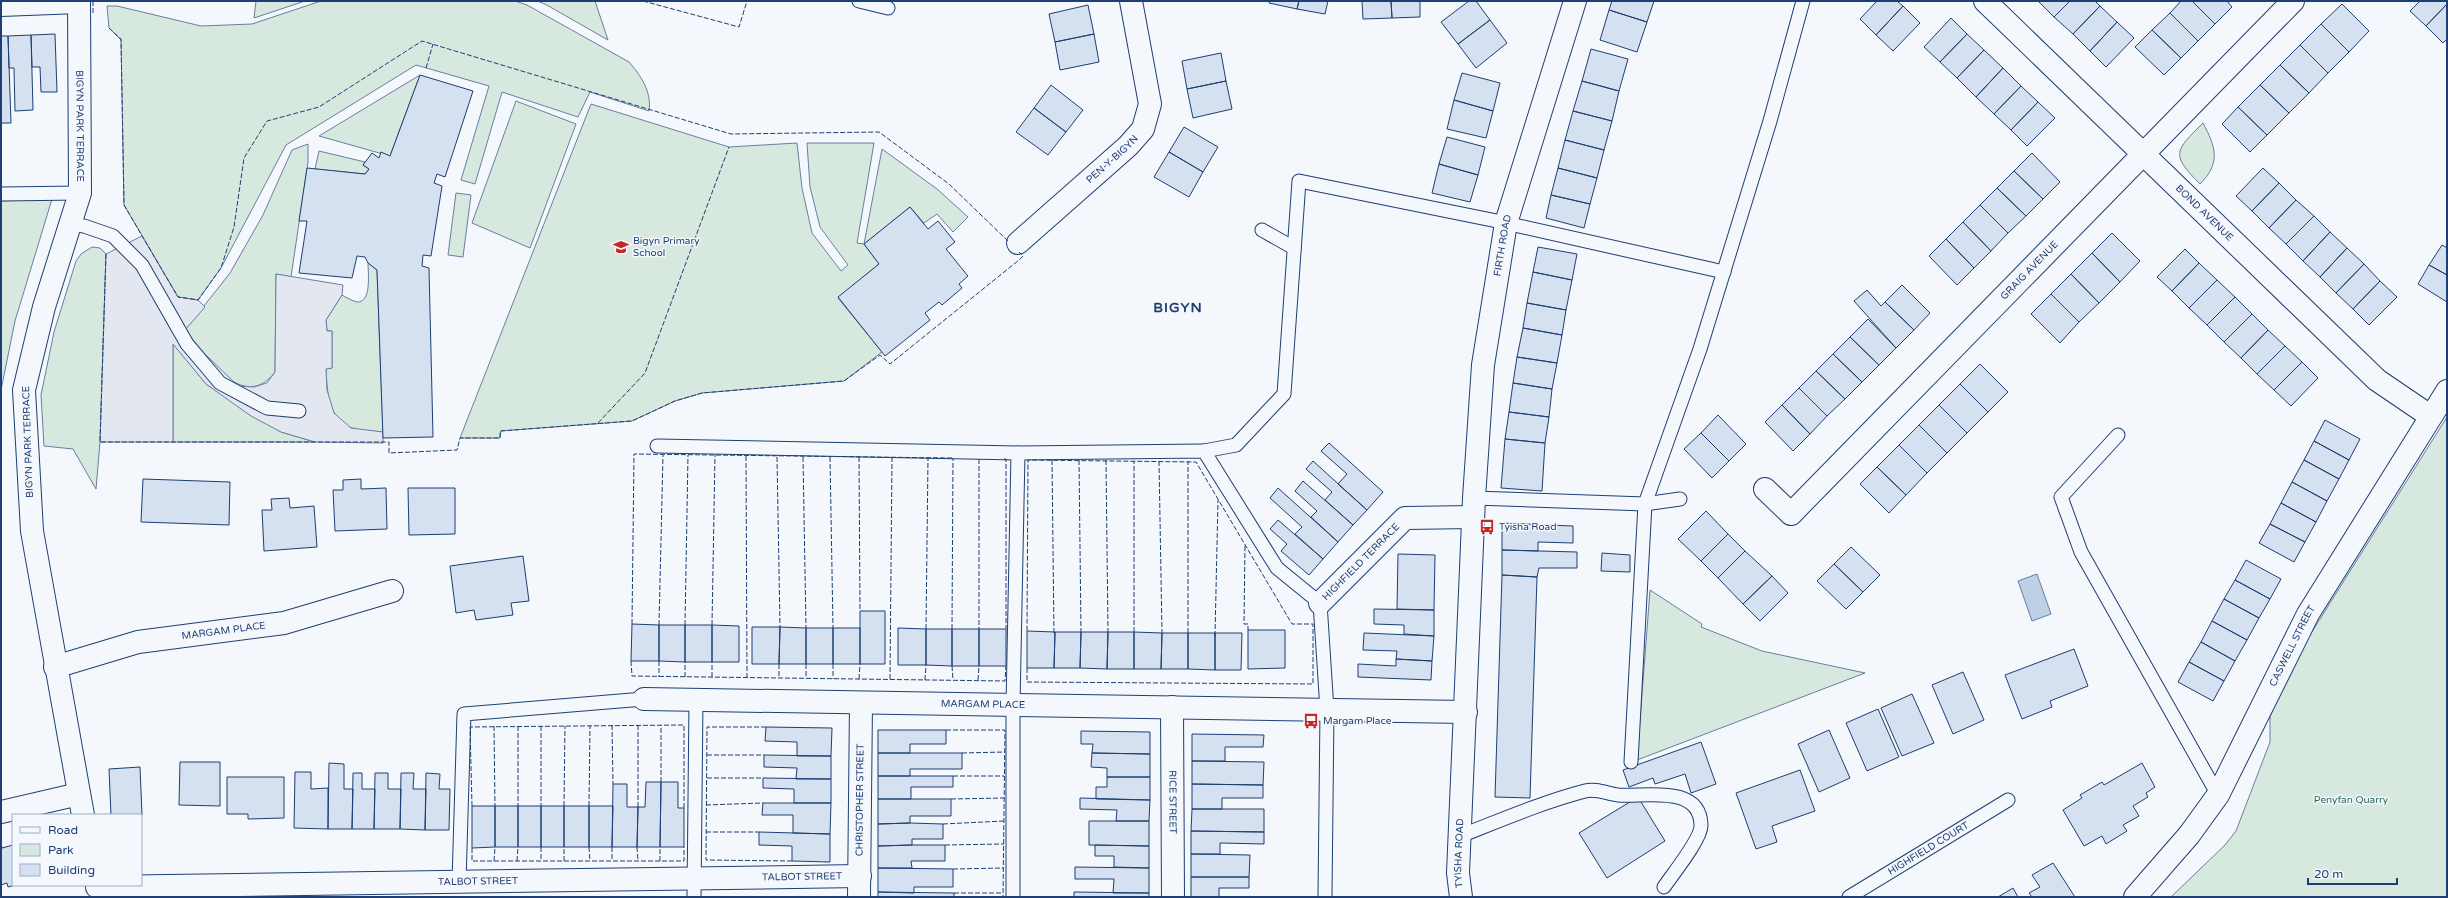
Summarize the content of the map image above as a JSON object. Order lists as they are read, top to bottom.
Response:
{
  "streets": {
    "street": [
      "BIGYN PARK TERRACE",
      "PEN-Y-BIGYN",
      "BOND AVENUE",
      "FIRTH ROAD",
      "GRAIG AVENUE",
      "HIGHFIELD TERRACE",
      "MARGAM PLACE",
      "CASWELL STREET",
      "CHRISTOPHER STREET",
      "RICE STREET",
      "TYISHA ROAD",
      "TALBOT STREET"
    ],
    "lane": ["HIGHFIELD COURT"]
  },
  "crossings": [
    ["BIGYN PARK TERRACE", "MARGAM PLACE"],
    ["BOND AVENUE", "GRAIG AVENUE"],
    ["BOND AVENUE", "CASWELL STREET"],
    ["FIRTH ROAD", "HIGHFIELD TERRACE"],
    ["FIRTH ROAD", "TYISHA ROAD"],
    ["HIGHFIELD TERRACE", "TYISHA ROAD"],
    ["MARGAM PLACE", "CHRISTOPHER STREET"],
    ["MARGAM PLACE", "RICE STREET"],
    ["MARGAM PLACE", "TYISHA ROAD"],
    ["CHRISTOPHER STREET", "TALBOT STREET"]
  ],
  "districts": ["BIGYN"],
  "parks": ["Penyfan Quarry"],
  "places": {
    "school or university": ["Bigyn Primary School"],
    "bus stop": ["Tyisha Road", "Margam Place"]
  },
  "legend": ["Road", "Park", "Building"],
  "scale_bar": "20 m"
}
